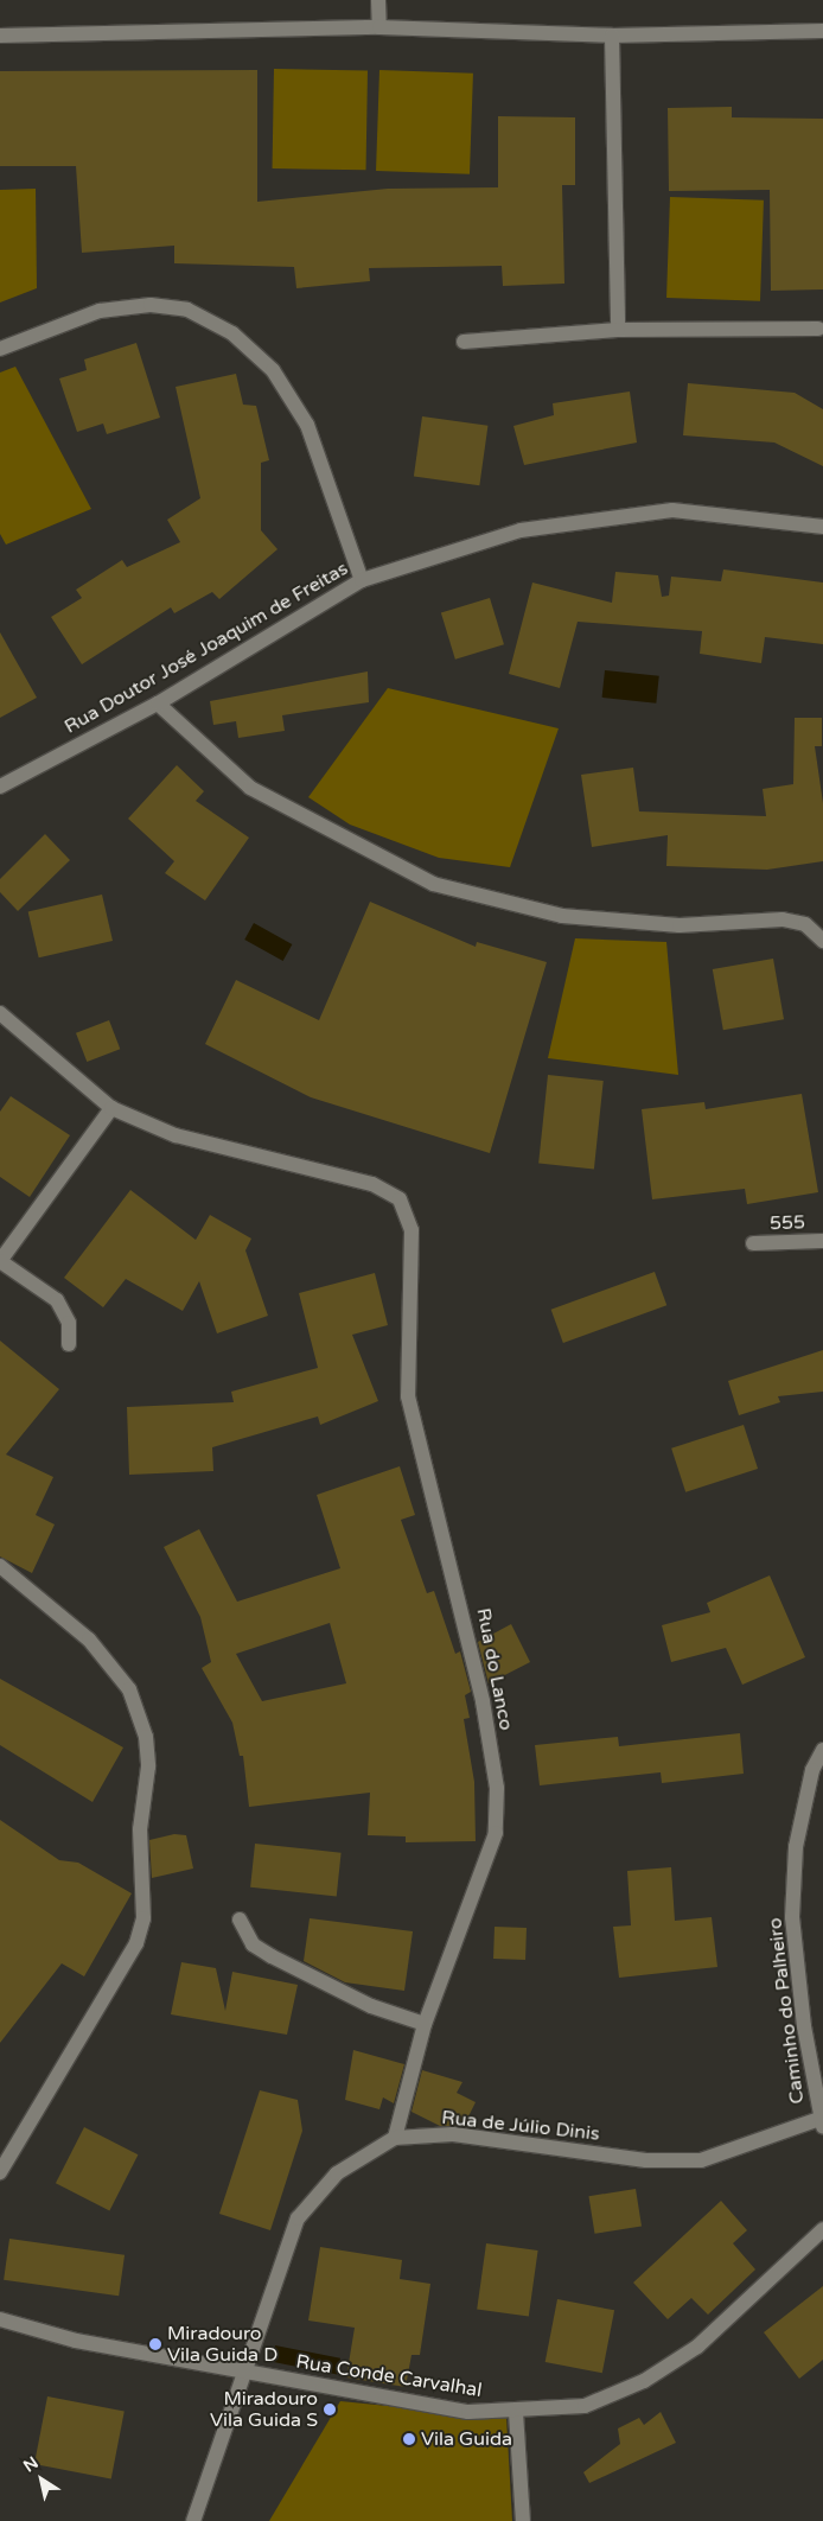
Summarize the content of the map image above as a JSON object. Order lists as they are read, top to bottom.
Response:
{
  "streets": {
    "street": [
      "Rua Doutor José Joaquim de Freitas",
      "555",
      "Rua do Lanco",
      "Caminho do Palheiro",
      "Rua de Júlio Dinis",
      "Rua Conde Carvalhal"
    ]
  },
  "crossings": [
    ["Rua do Lanco", "Rua de Júlio Dinis"],
    ["Caminho do Palheiro", "Rua de Júlio Dinis"],
    ["Rua de Júlio Dinis", "Rua Conde Carvalhal"]
  ],
  "places": ["Miradouro Vila Guida D", "Miradouro Vila Guida S", "Vila Guida"],
  "north": "top left"
}
